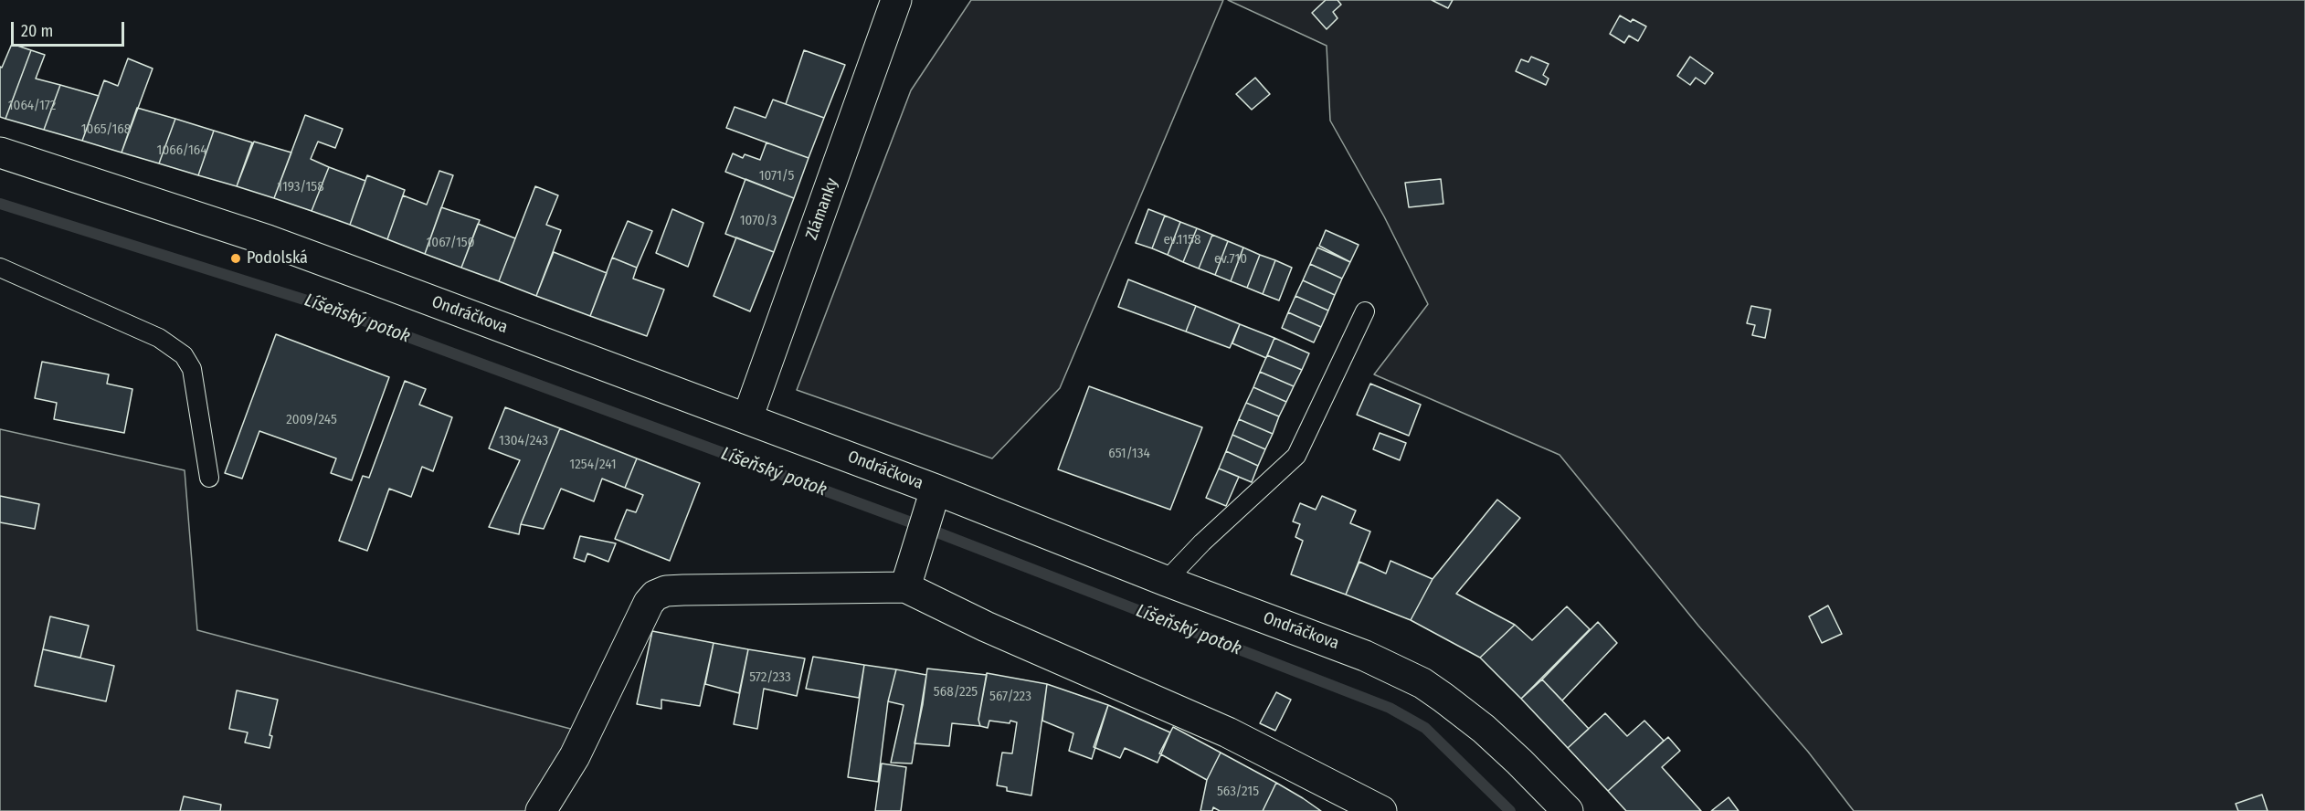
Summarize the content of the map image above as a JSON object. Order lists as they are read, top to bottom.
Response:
{
  "streets": {
    "street": ["Zlámanky", "Ondráčkova"]
  },
  "crossings": [
    ["Zlámanky", "Ondráčkova"]
  ],
  "water": ["Líšeňský potok"],
  "places": ["Podolská"],
  "house_numbers": [
    "1064/172",
    "1065/168",
    "1066/164",
    "1071/5",
    "1193/158",
    "1070/3",
    "ev.1158",
    "1067/150",
    "ev.710",
    "2009/245",
    "1304/243",
    "651/134",
    "1254/241",
    "572/233",
    "568/225",
    "567/223",
    "563/215"
  ],
  "scale_bar": "20 m"
}
